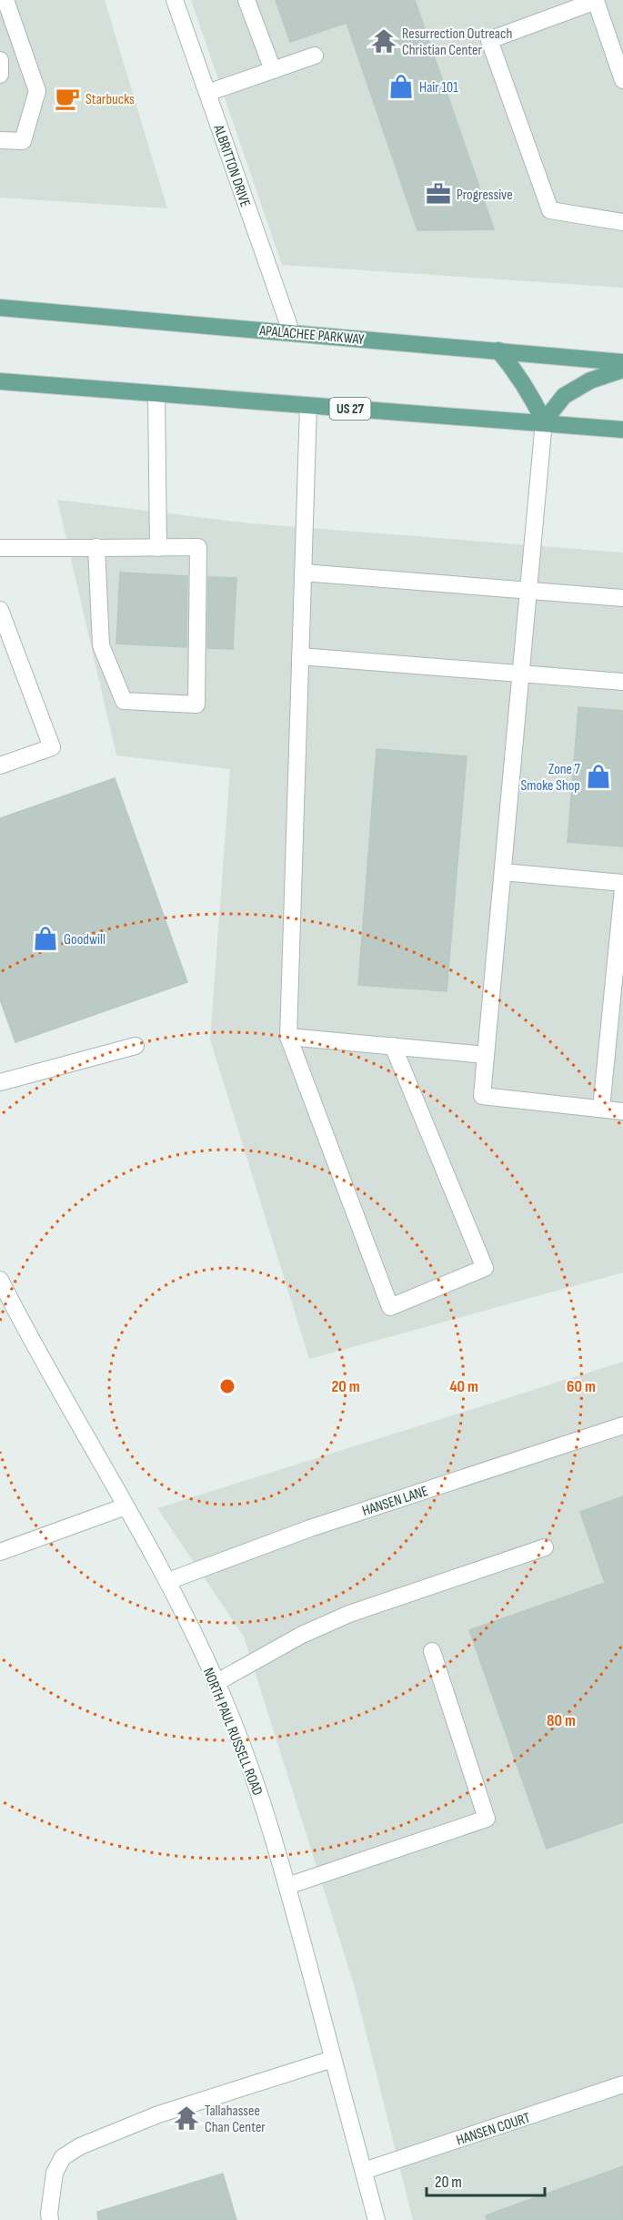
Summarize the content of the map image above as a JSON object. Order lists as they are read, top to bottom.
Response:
{
  "streets": {
    "main road": ["APALACHEE PARKWAY", "US 27"],
    "street": [
      "ALBRITTON DRIVE",
      "HANSEN LANE",
      "NORTH PAUL RUSSELL ROAD",
      "HANSEN COURT"
    ]
  },
  "crossings": [
    ["ALBRITTON DRIVE", "APALACHEE PARKWAY"],
    ["HANSEN LANE", "NORTH PAUL RUSSELL ROAD"],
    ["NORTH PAUL RUSSELL ROAD", "HANSEN COURT"]
  ],
  "places": {
    "temple": ["Resurrection Outreach Christian Center", "Tallahassee Chan Center"],
    "shop": ["Hair 101", "Zone 7 Smoke Shop", "Goodwill"],
    "cafe": ["Starbucks"],
    "office": ["Progressive"]
  },
  "scale_bar": "20 m",
  "rings": [
    "20 m",
    "40 m",
    "60 m",
    "80 m"
  ]
}
